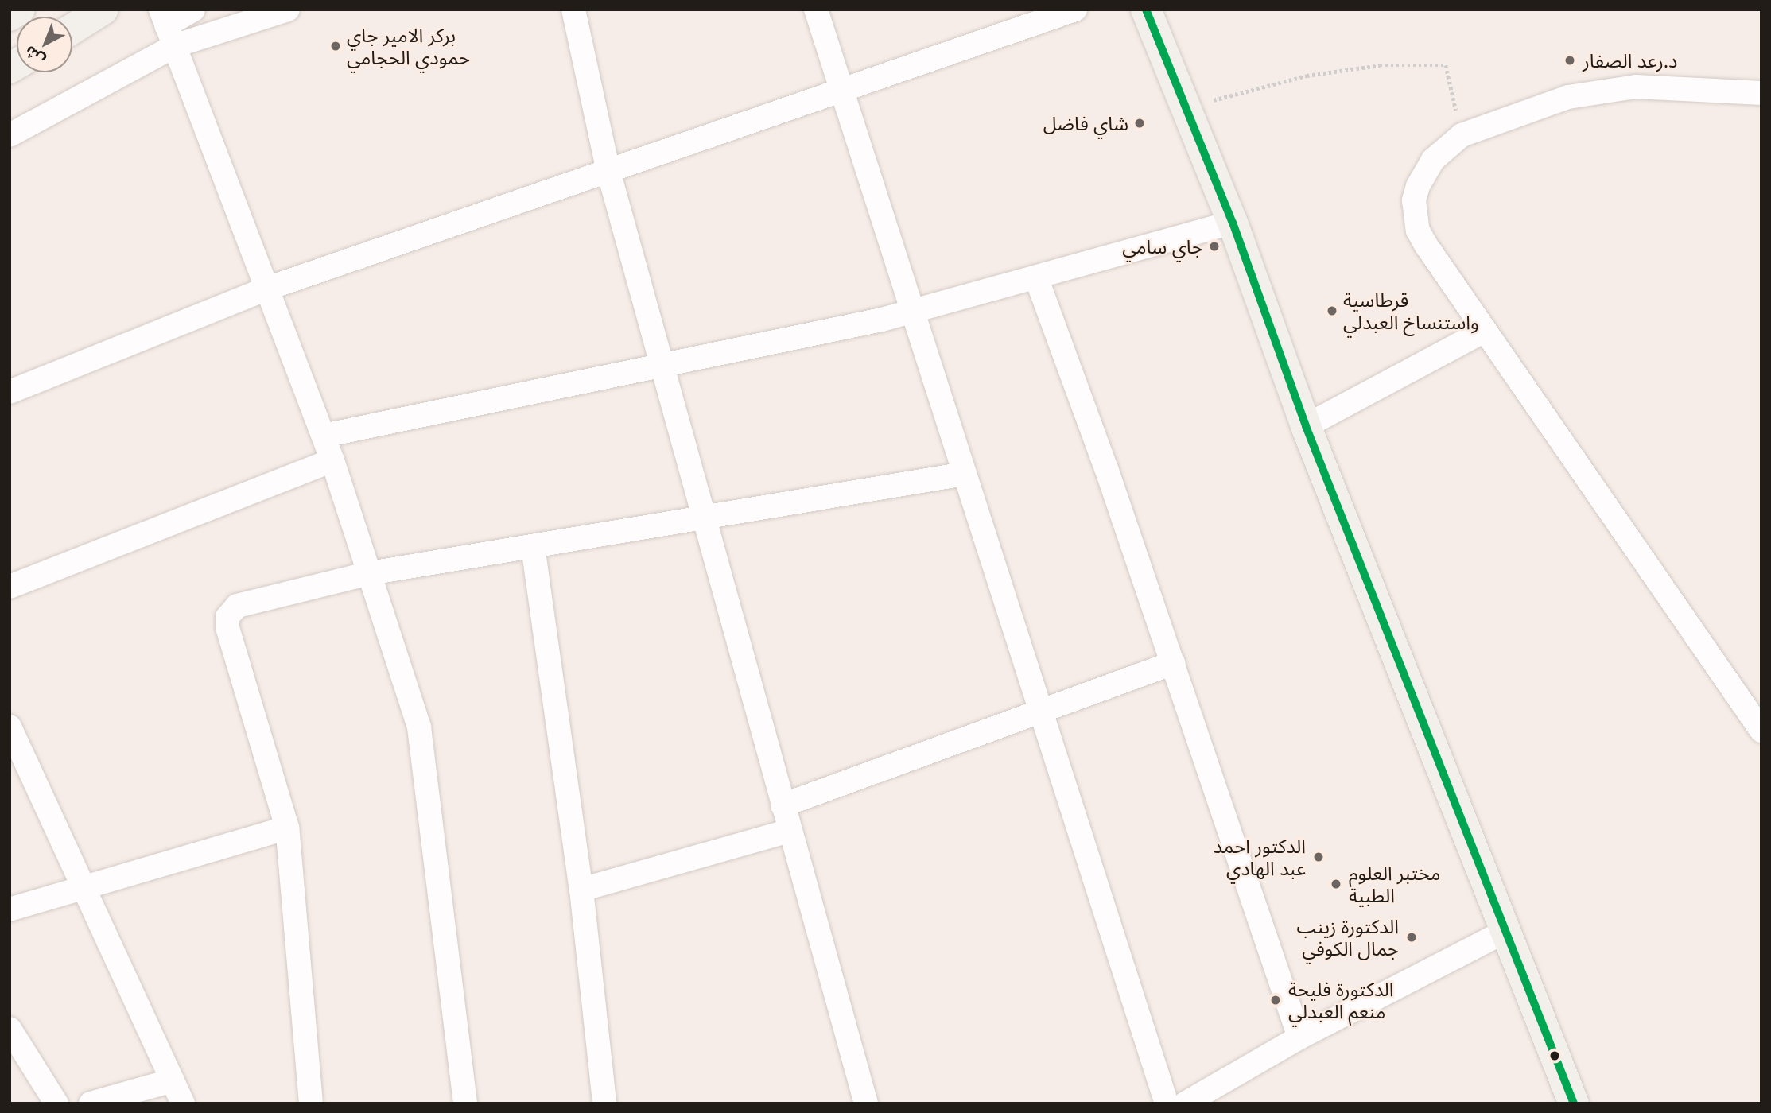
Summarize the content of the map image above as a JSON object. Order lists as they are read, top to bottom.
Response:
{
  "places": [
    "بركر الامير جاي حمودي الحجامي",
    "د.رعد الصفار",
    "شاي فاضل",
    "جاي سامي",
    "قرطاسية واستنساخ العبدلي",
    "الدكتور احمد عبد الهادي",
    "مختبر العلوم الطبية",
    "الدكتورة زينب جمال الكوفي",
    "الدكتورة فليحة منعم العبدلي"
  ],
  "north": "bottom left"
}
